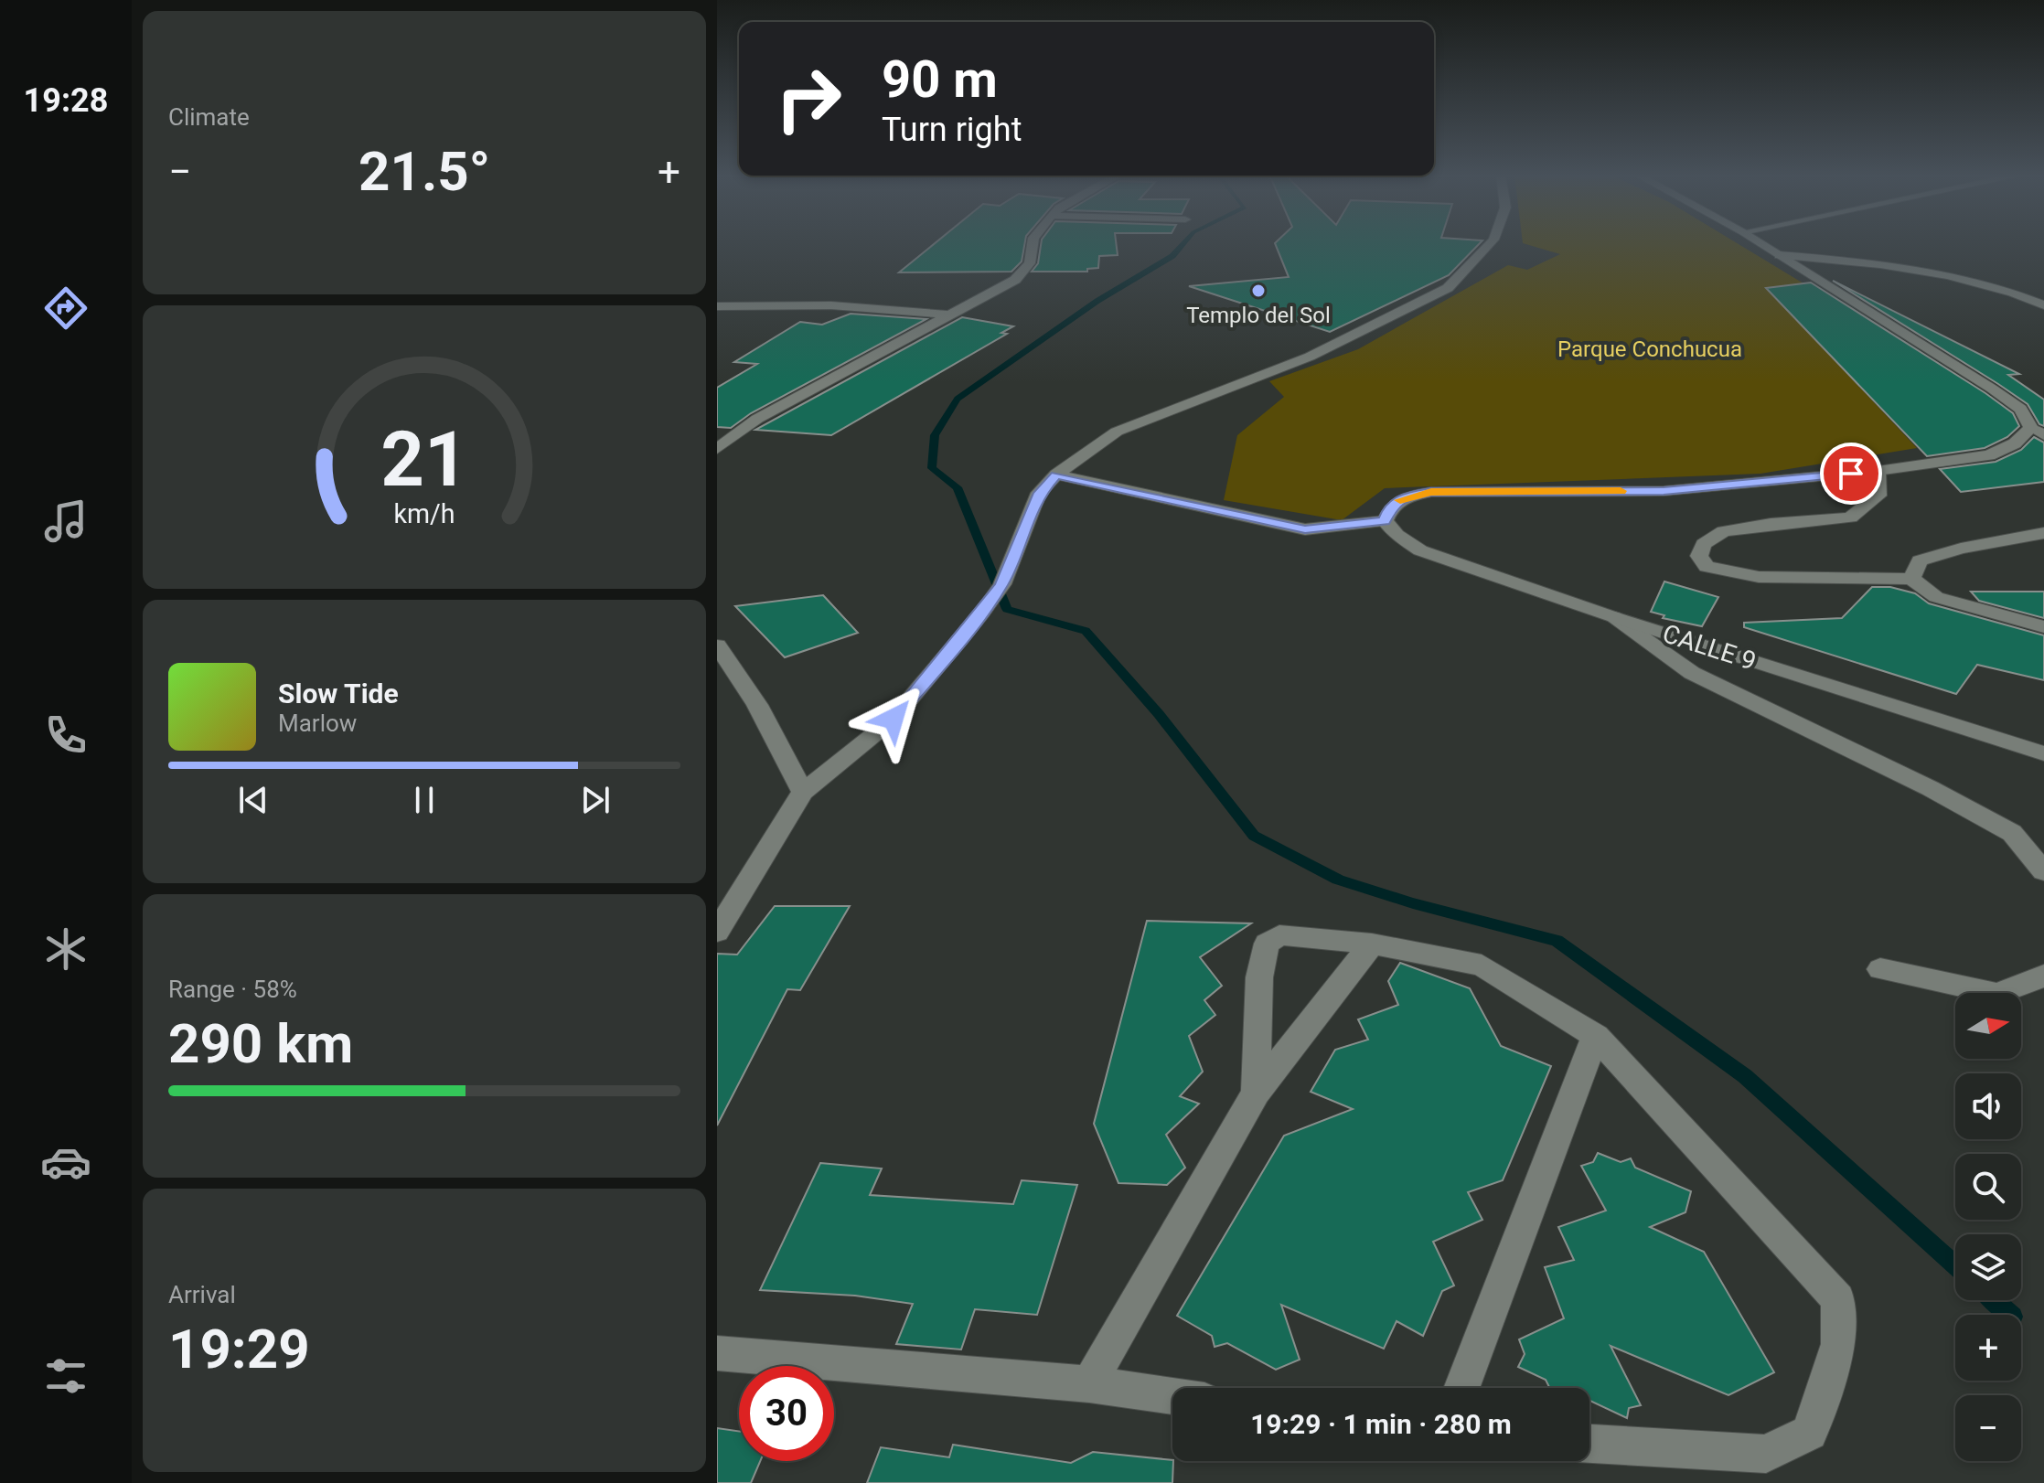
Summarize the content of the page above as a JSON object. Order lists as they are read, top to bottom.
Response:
{
  "streets": {
    "street": ["CALLE 9"]
  },
  "parks": ["Parque Conchucua"],
  "places": ["Templo del Sol"],
  "north": "right",
  "page": {
    "tabs": "19:28",
    "tile": [
      "Climate",
      ["Range · 58%", "290 km"],
      ["Arrival", "19:29"]
    ],
    "turn": ["90 m", "Turn right"],
    "heat": ["−", "21.5°", "+"],
    "song": ["Slow Tide", "Marlow"],
    "map_buttons": ["+", "−"],
    "limit": "30",
    "trip": "19:29 · 1 min · 280 m",
    "gauge": ["21", "km/h"]
  }
}
